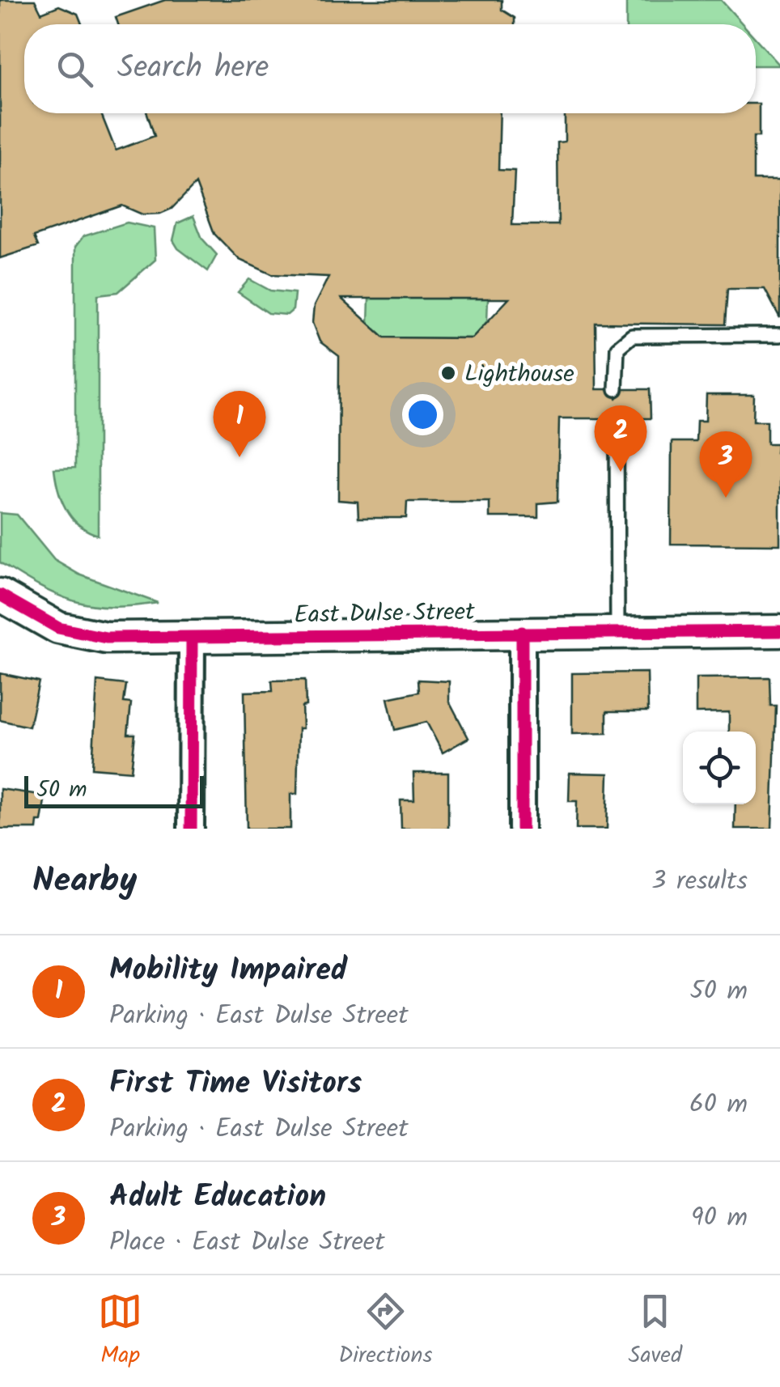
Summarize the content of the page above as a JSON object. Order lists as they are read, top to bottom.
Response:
{
  "streets": {
    "street": ["East Dulse Street"]
  },
  "places": ["Lighthouse"],
  "scale_bar": "50 m",
  "page": {
    "search": "Search here",
    "pins": ["1", "2", "3"],
    "scale": "50 m",
    "heading": ["Nearby", "3 results"],
    "list": [
      {
        "mark": "1",
        "name": "Mobility Impaired",
        "note": "Parking · East Dulse Street",
        "value": "50 m"
      },
      {
        "mark": "2",
        "name": "First Time Visitors",
        "note": "Parking · East Dulse Street",
        "value": "60 m"
      },
      {
        "mark": "3",
        "name": "Adult Education",
        "note": "Place · East Dulse Street",
        "value": "90 m"
      }
    ],
    "nav": ["Map", "Directions", "Saved"]
  }
}
